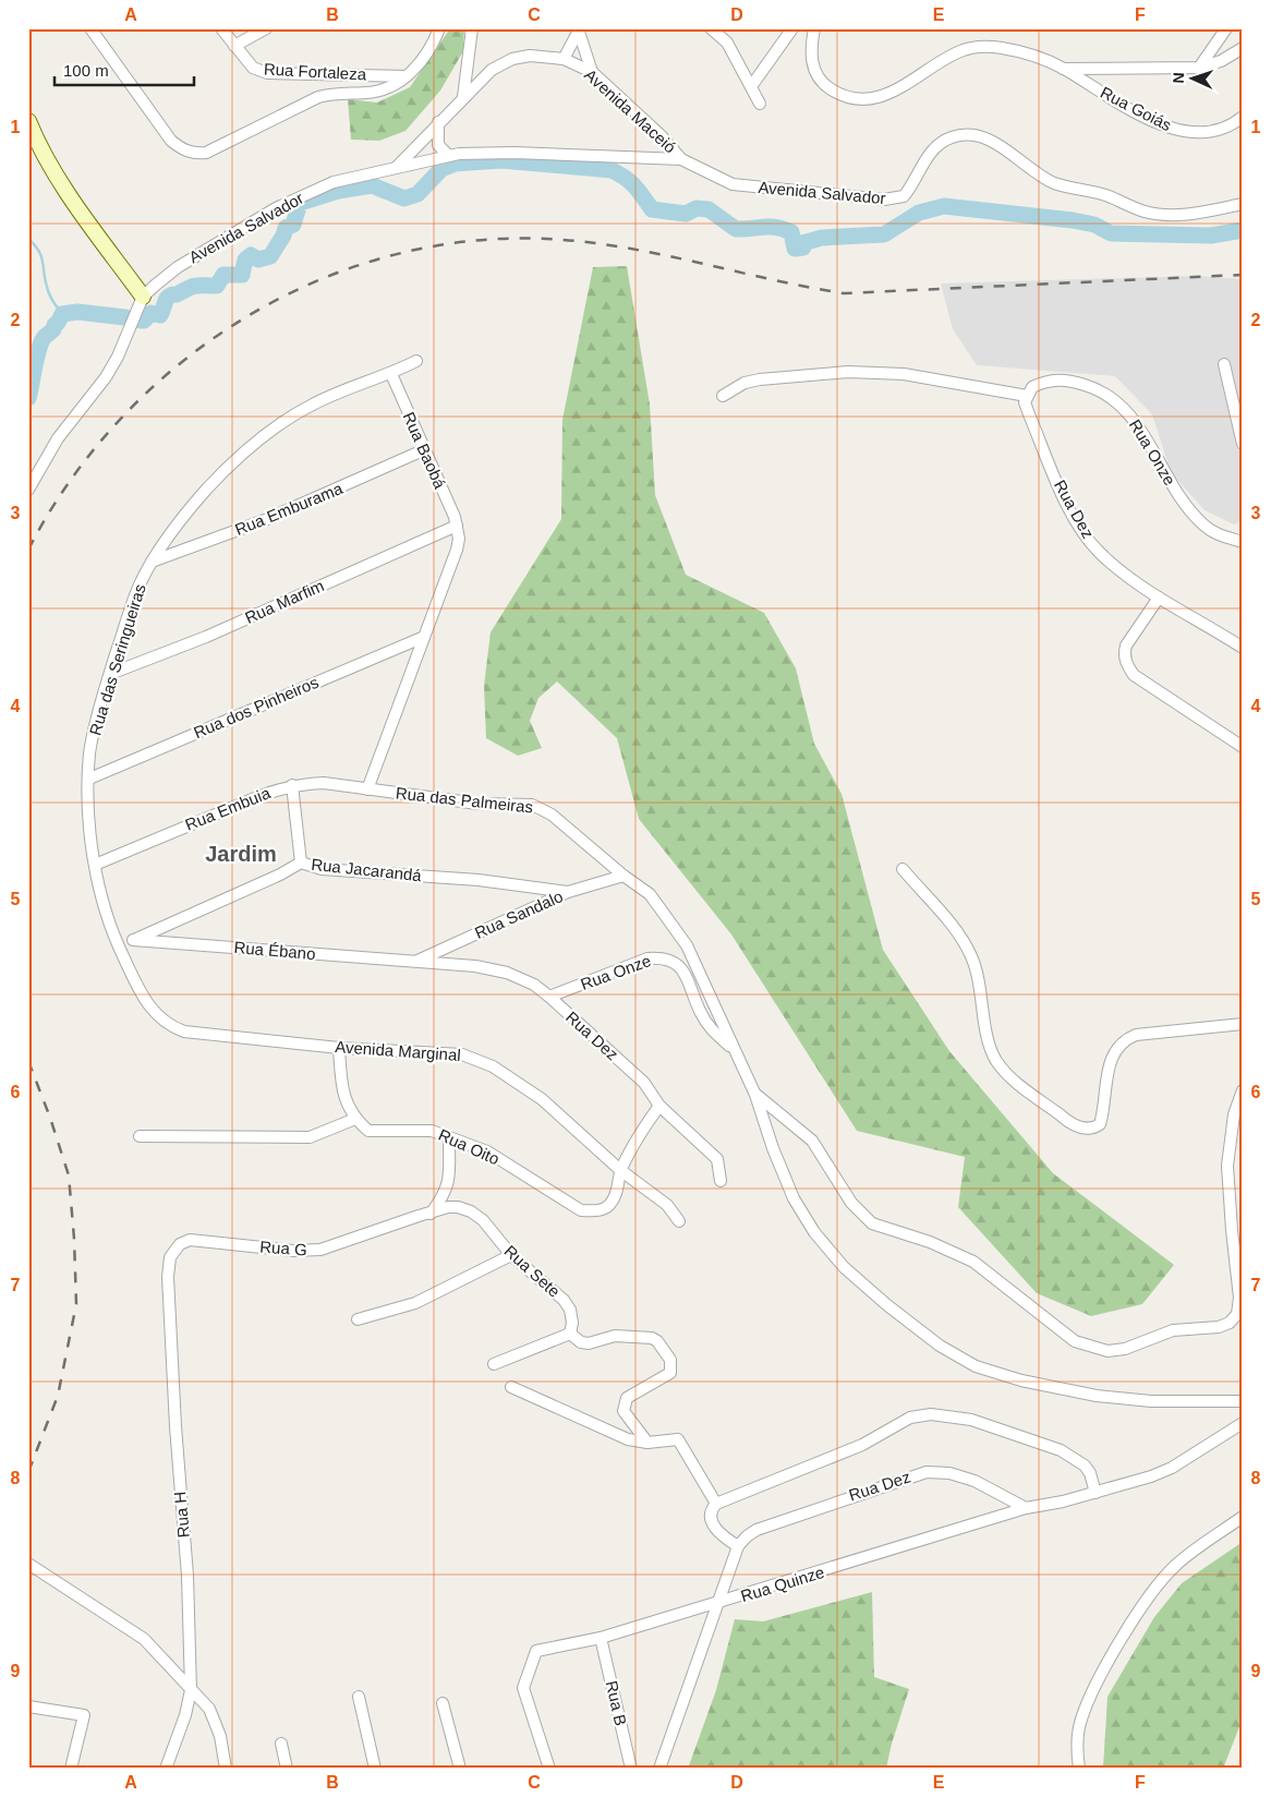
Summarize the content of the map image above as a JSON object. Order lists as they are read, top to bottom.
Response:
{
  "streets": {
    "street": [
      "Rua Fortaleza",
      "Rua Goiás",
      "Avenida Maceió",
      "Avenida Salvador",
      "Rua Baobá",
      "Rua Onze",
      "Rua Emburama",
      "Rua Dez",
      "Rua Marfim",
      "Rua das Seringueiras",
      "Rua dos Pinheiros",
      "Rua das Palmeiras",
      "Rua Embuia",
      "Rua Jacarandá",
      "Rua Sandalo",
      "Rua Ébano",
      "Avenida Marginal",
      "Rua Oito",
      "Rua G",
      "Rua Sete",
      "Rua H",
      "Rua Quinze",
      "Rua B"
    ]
  },
  "crossings": [
    ["Avenida Maceió", "Avenida Salvador"],
    ["Rua Baobá", "Rua Emburama"],
    ["Rua Baobá", "Rua Marfim"],
    ["Rua Baobá", "Rua das Seringueiras"],
    ["Rua Onze", "Rua Dez"],
    ["Rua Onze", "Rua das Palmeiras"],
    ["Rua Emburama", "Rua das Seringueiras"],
    ["Rua Dez", "Rua Sandalo"],
    ["Rua Dez", "Rua Ébano"],
    ["Rua Dez", "Rua Quinze"],
    ["Rua Marfim", "Rua das Seringueiras"],
    ["Rua das Seringueiras", "Rua dos Pinheiros"],
    ["Rua das Seringueiras", "Rua Embuia"],
    ["Rua das Seringueiras", "Rua Jacarandá"],
    ["Rua das Seringueiras", "Avenida Marginal"],
    ["Rua das Palmeiras", "Rua Embuia"],
    ["Rua das Palmeiras", "Rua Sandalo"],
    ["Rua Jacarandá", "Rua Sandalo"],
    ["Rua Jacarandá", "Rua Ébano"],
    ["Rua Sandalo", "Rua Ébano"],
    ["Avenida Marginal", "Rua Oito"],
    ["Rua G", "Rua Sete"],
    ["Rua G", "Rua H"],
    ["Rua Quinze", "Rua B"]
  ],
  "districts": ["Jardim"],
  "scale_bar": "100 m",
  "north": "left",
  "grid": {
    "columns": [
      "A",
      "B",
      "C",
      "D",
      "E",
      "F"
    ],
    "rows": [
      "1",
      "2",
      "3",
      "4",
      "5",
      "6",
      "7",
      "8",
      "9"
    ]
  }
}
